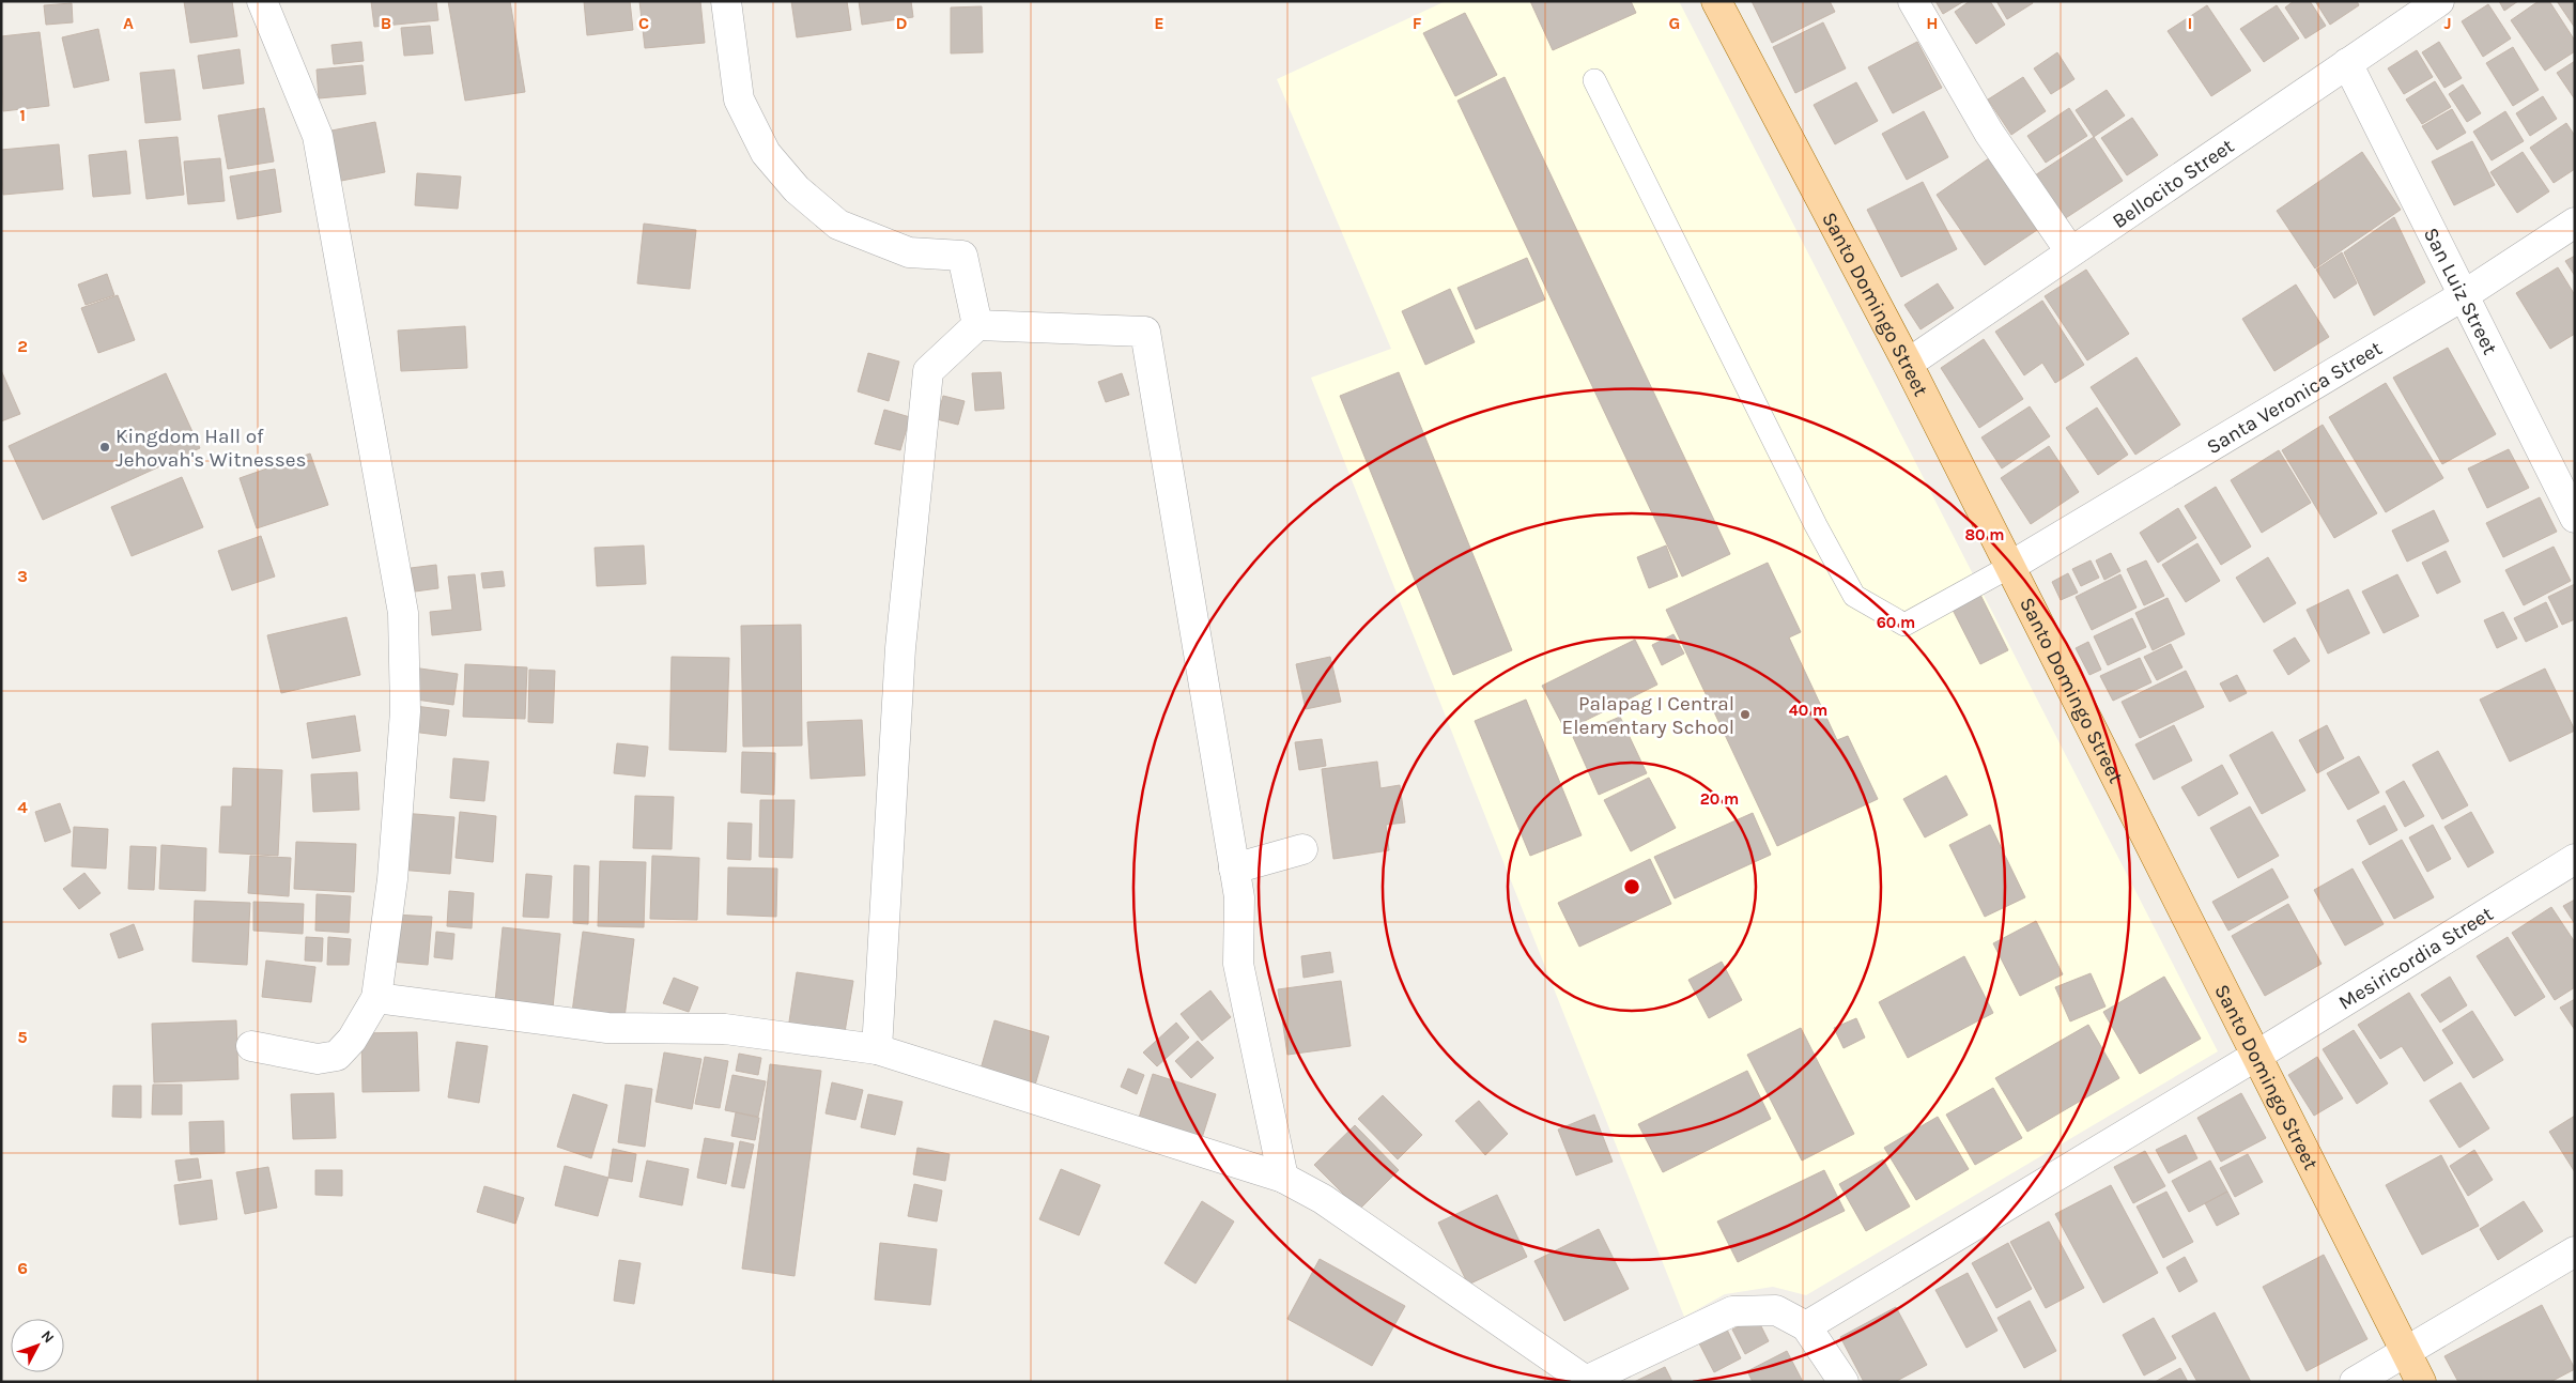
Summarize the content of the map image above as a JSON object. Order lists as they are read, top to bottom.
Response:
{
  "streets": {
    "main road": ["Santo Domingo Street"],
    "street": [
      "Bellocito Street",
      "San Luiz Street",
      "Santa Veronica Street",
      "Mesiricordia Street"
    ]
  },
  "crossings": [
    ["Bellocito Street", "San Luiz Street"],
    ["Bellocito Street", "Santo Domingo Street"],
    ["San Luiz Street", "Santa Veronica Street"],
    ["Santo Domingo Street", "Santa Veronica Street"],
    ["Santo Domingo Street", "Mesiricordia Street"]
  ],
  "places": ["Kingdom Hall of Jehovah's Witnesses", "Palapag I Central Elementary School"],
  "north": "top right",
  "grid": {
    "columns": [
      "A",
      "B",
      "C",
      "D",
      "E",
      "F",
      "G",
      "H",
      "I",
      "J"
    ],
    "rows": [
      "1",
      "2",
      "3",
      "4",
      "5",
      "6"
    ]
  },
  "rings": [
    "80 m",
    "60 m",
    "40 m",
    "20 m"
  ]
}
